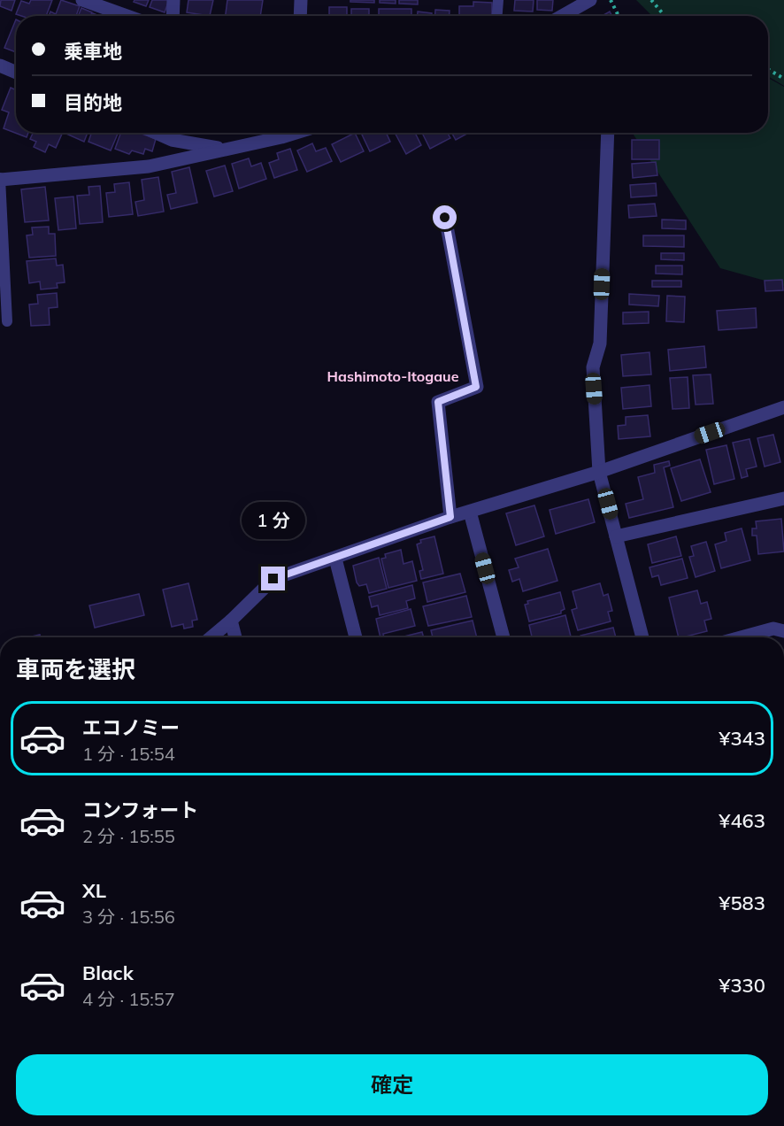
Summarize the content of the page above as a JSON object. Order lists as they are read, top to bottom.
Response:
{
  "districts": ["Hashimoto-Itogaue"],
  "page": {
    "banner": ["乗車地", "目的地"],
    "bubble": "1 分",
    "heading": "車両を選択",
    "list": [
      {
        "name": "エコノミー",
        "note": "1 分 · 15:54",
        "value": "¥343"
      },
      {
        "name": "コンフォート",
        "note": "2 分 · 15:55",
        "value": "¥463"
      },
      {
        "name": "XL",
        "note": "3 分 · 15:56",
        "value": "¥583"
      },
      {
        "name": "Black",
        "note": "4 分 · 15:57",
        "value": "¥330"
      }
    ],
    "buttons": "確定"
  }
}
